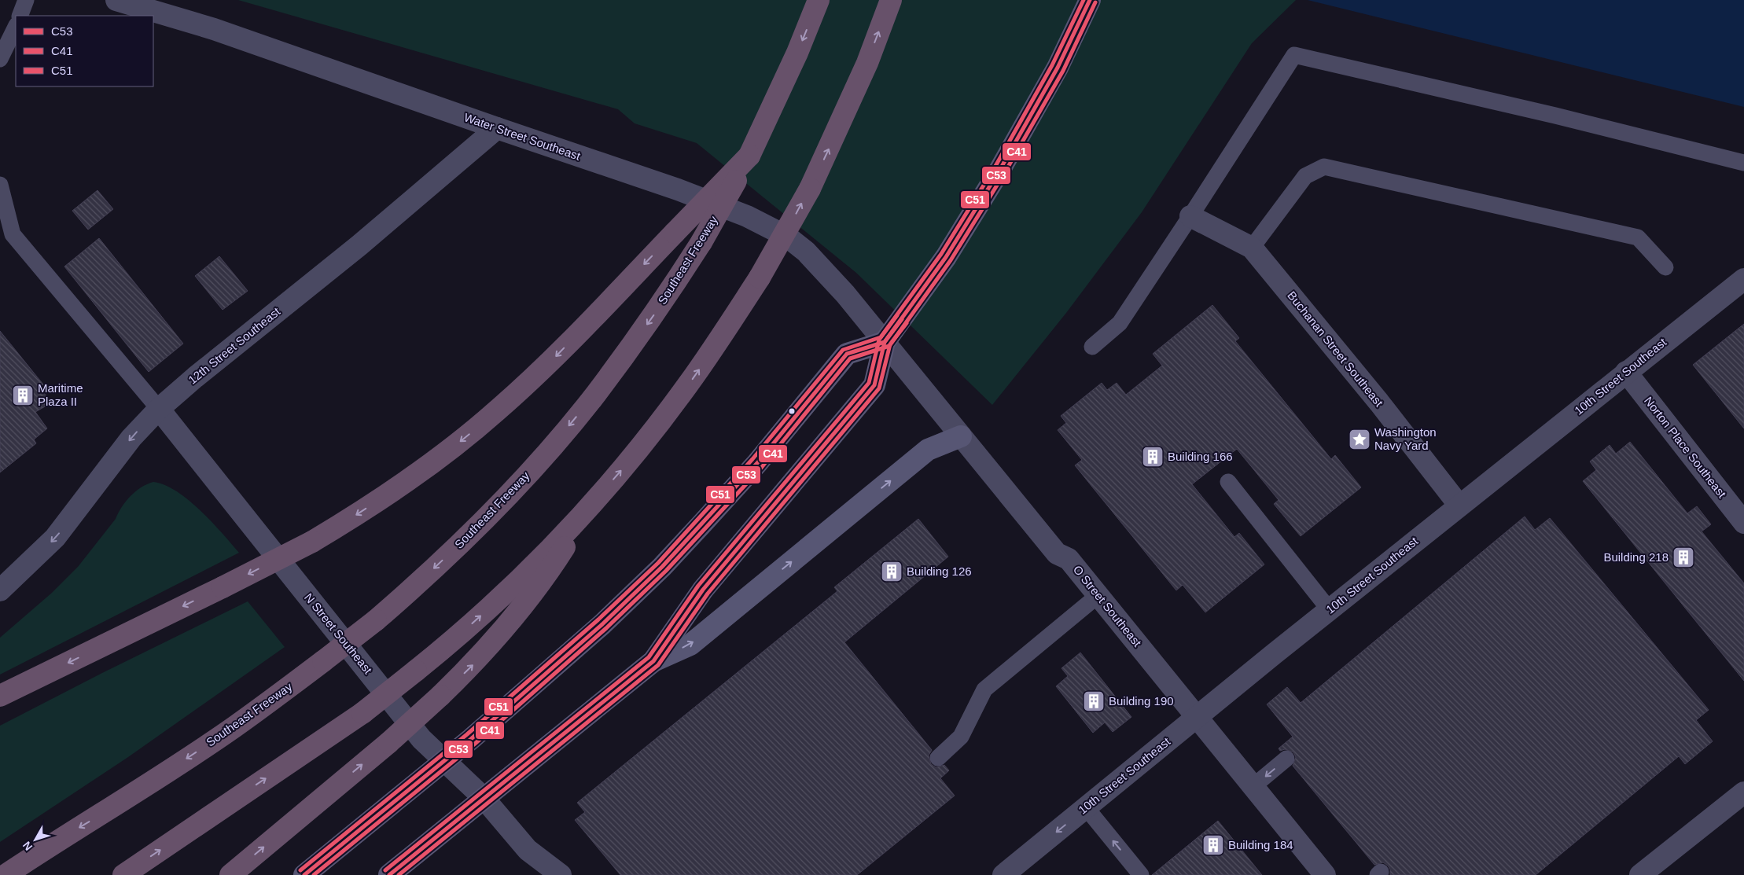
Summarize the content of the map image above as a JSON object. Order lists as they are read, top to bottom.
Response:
{
  "streets": {
    "highway": ["Southeast Freeway"],
    "street": [
      "Water Street Southeast",
      "12th Street Southeast",
      "Buchanan Street Southeast",
      "10th Street Southeast",
      "Norton Place Southeast",
      "O Street Southeast",
      "N Street Southeast"
    ]
  },
  "crossings": [
    ["Water Street Southeast", "12th Street Southeast"],
    ["Water Street Southeast", "O Street Southeast"],
    ["12th Street Southeast", "N Street Southeast"],
    ["Buchanan Street Southeast", "10th Street Southeast"],
    ["10th Street Southeast", "Norton Place Southeast"],
    ["10th Street Southeast", "O Street Southeast"]
  ],
  "one_way": ["12th Street Southeast"],
  "places": {
    "building": [
      "Maritime Plaza II",
      "Building 166",
      "Building 218",
      "Building 126",
      "Building 190",
      "Building 184"
    ],
    "place": ["Washington Navy Yard"]
  },
  "lines": ["transit line C53", "transit line C51", "transit line C41"],
  "legend": ["C53", "C41", "C51"],
  "north": "bottom left"
}
